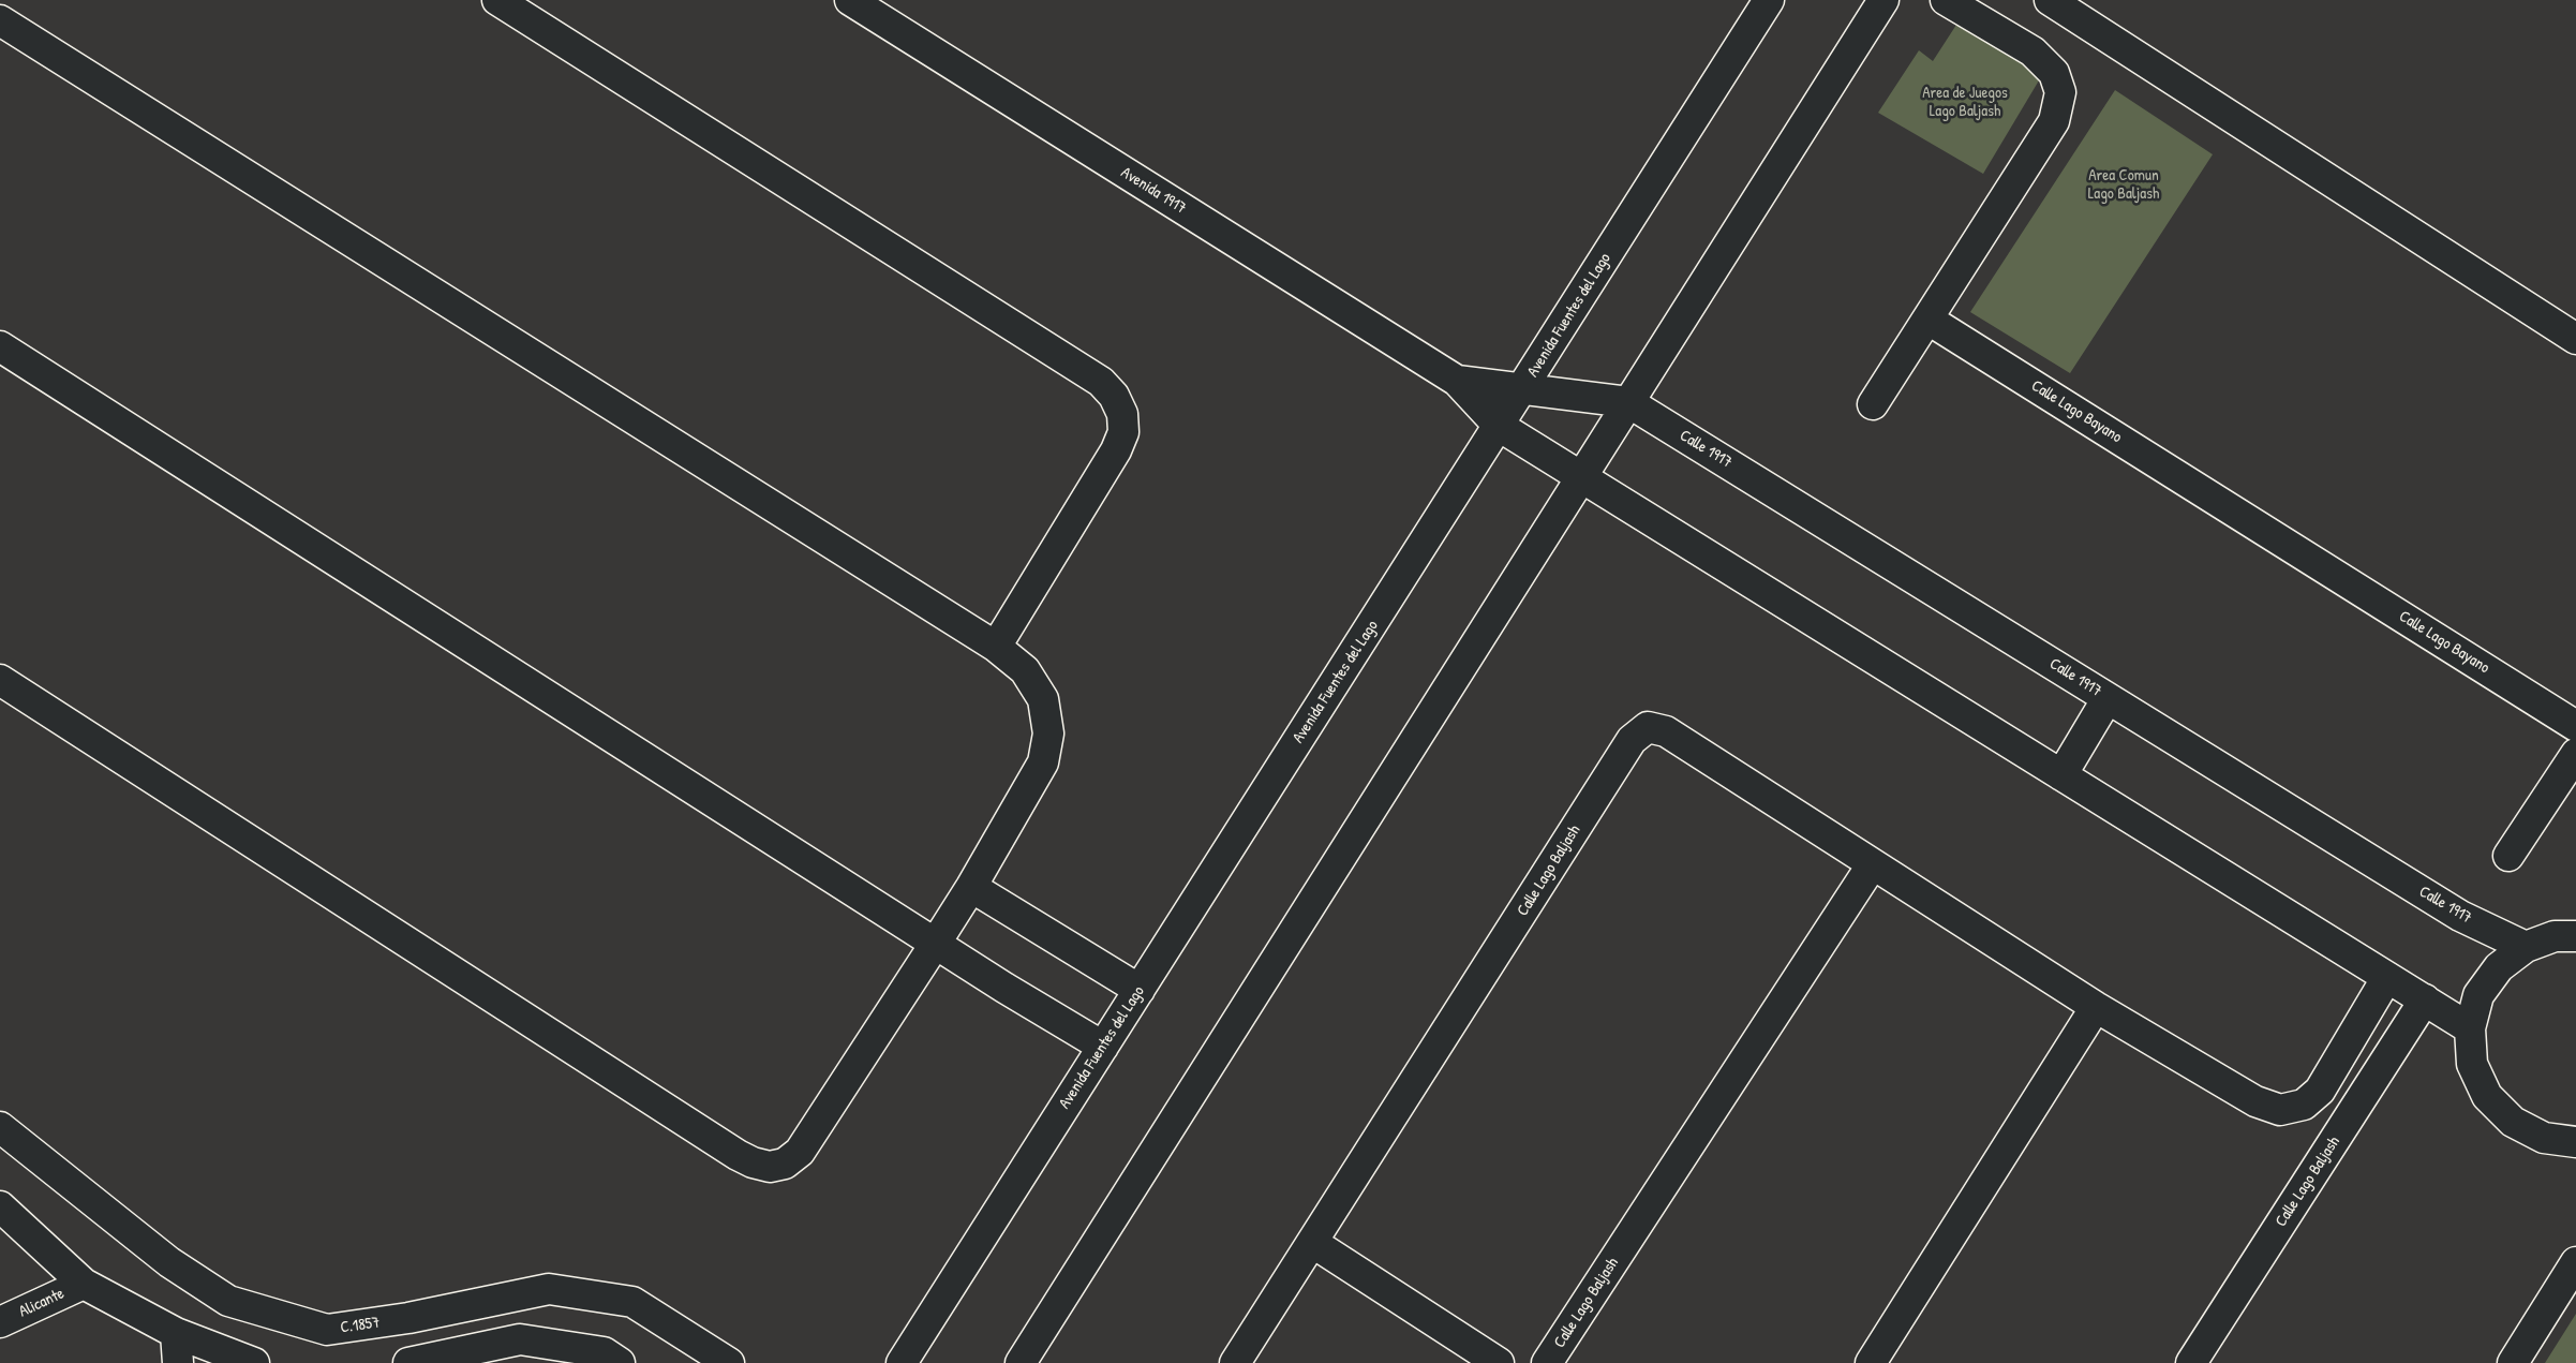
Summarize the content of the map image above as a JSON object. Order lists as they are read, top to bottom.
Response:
{
  "streets": {
    "street": [
      "Avenida 1917",
      "Avenida Fuentes del Lago",
      "Calle Lago Bayano",
      "Calle 1917",
      "Calle Lago Baljash",
      "Alicante",
      "C.1857"
    ]
  },
  "parks": ["Area de Juegos Lago Baljash", "Area Comun Lago Baljash"]
}
